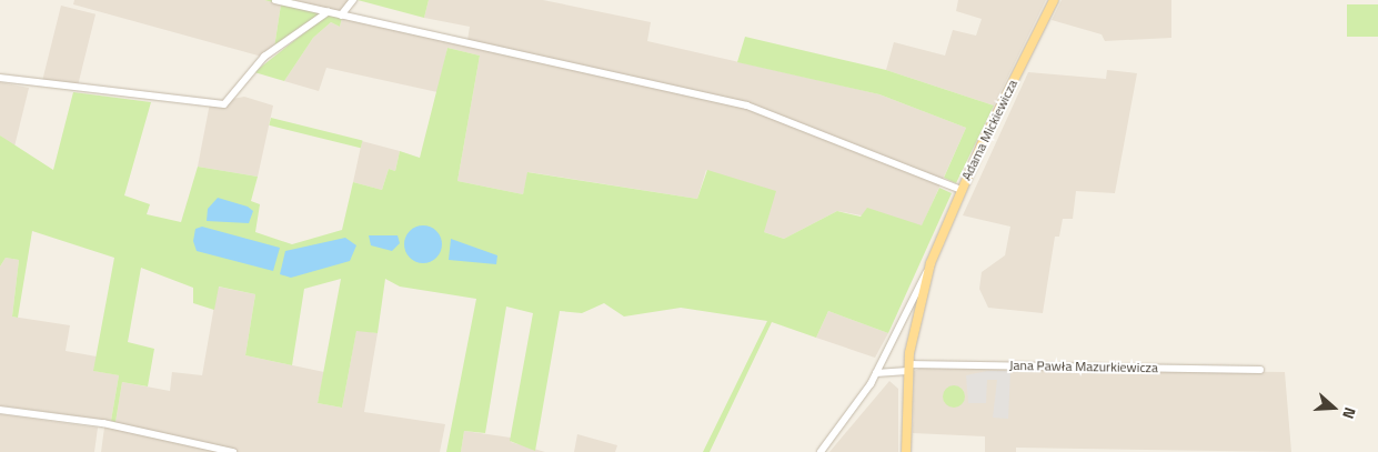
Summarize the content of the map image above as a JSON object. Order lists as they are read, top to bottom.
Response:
{
  "streets": {
    "main road": ["Adama Mickiewicza"],
    "street": ["Jana Pawła Mazurkiewicza"]
  },
  "crossings": [
    ["Adama Mickiewicza", "Jana Pawła Mazurkiewicza"]
  ],
  "north": "right"
}
